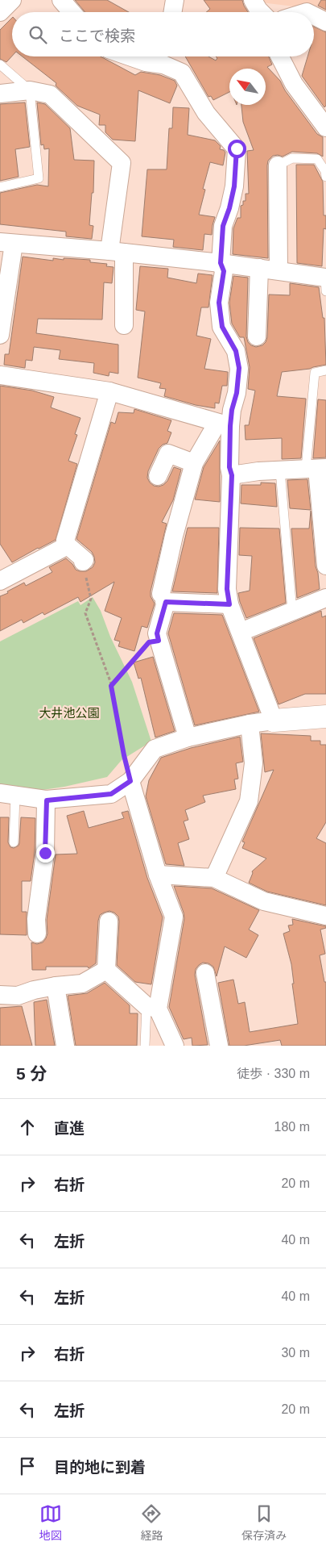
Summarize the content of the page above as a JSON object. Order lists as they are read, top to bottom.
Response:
{
  "parks": ["大井池公園"],
  "north": "top left",
  "page": {
    "search": "ここで検索",
    "heading": ["5 分", "徒歩 · 330 m"],
    "list": [
      ["直進", "180 m"],
      ["右折", "20 m"],
      ["左折", "40 m"],
      ["左折", "40 m"],
      ["右折", "30 m"],
      ["左折", "20 m"],
      "目的地に到着"
    ],
    "nav": ["地図", "経路", "保存済み"]
  }
}
